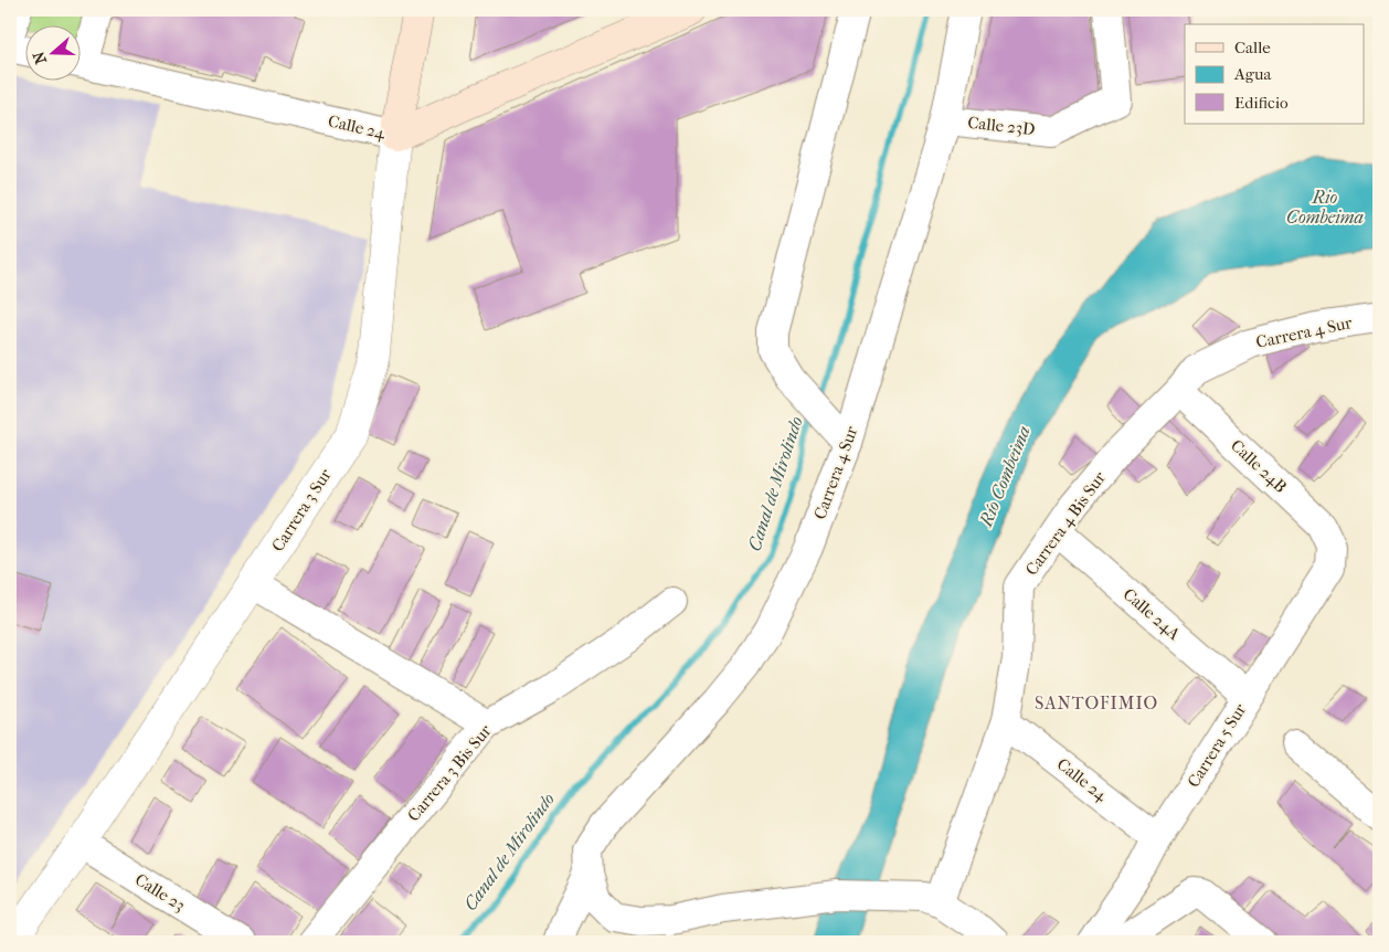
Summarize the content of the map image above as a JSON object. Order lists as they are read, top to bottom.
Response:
{
  "streets": {
    "main road": ["Calle 24", "Carrera 3 Sur"],
    "street": [
      "Calle 23D",
      "Carrera 4 Sur",
      "Calle 24B",
      "Carrera 4 Bis Sur",
      "Calle 24A",
      "Carrera 5 Sur",
      "Carrera 3 Bis Sur",
      "Calle 23"
    ]
  },
  "crossings": [
    ["Calle 23D", "Carrera 4 Sur"],
    ["Calle 24", "Carrera 3 Sur"],
    ["Calle 24", "Carrera 4 Bis Sur"],
    ["Calle 24", "Carrera 5 Sur"],
    ["Carrera 4 Sur", "Calle 24B"],
    ["Carrera 4 Sur", "Carrera 4 Bis Sur"],
    ["Calle 24B", "Carrera 4 Bis Sur"],
    ["Calle 24B", "Carrera 5 Sur"],
    ["Carrera 3 Sur", "Calle 23"],
    ["Carrera 4 Bis Sur", "Calle 24A"],
    ["Calle 24A", "Carrera 5 Sur"]
  ],
  "districts": ["SANTOFIMIO"],
  "water": ["Rio Combeima", "Río Combeima", "Canal de Mirolindo"],
  "legend": ["Calle", "Agua", "Edificio"],
  "north": "left"
}
